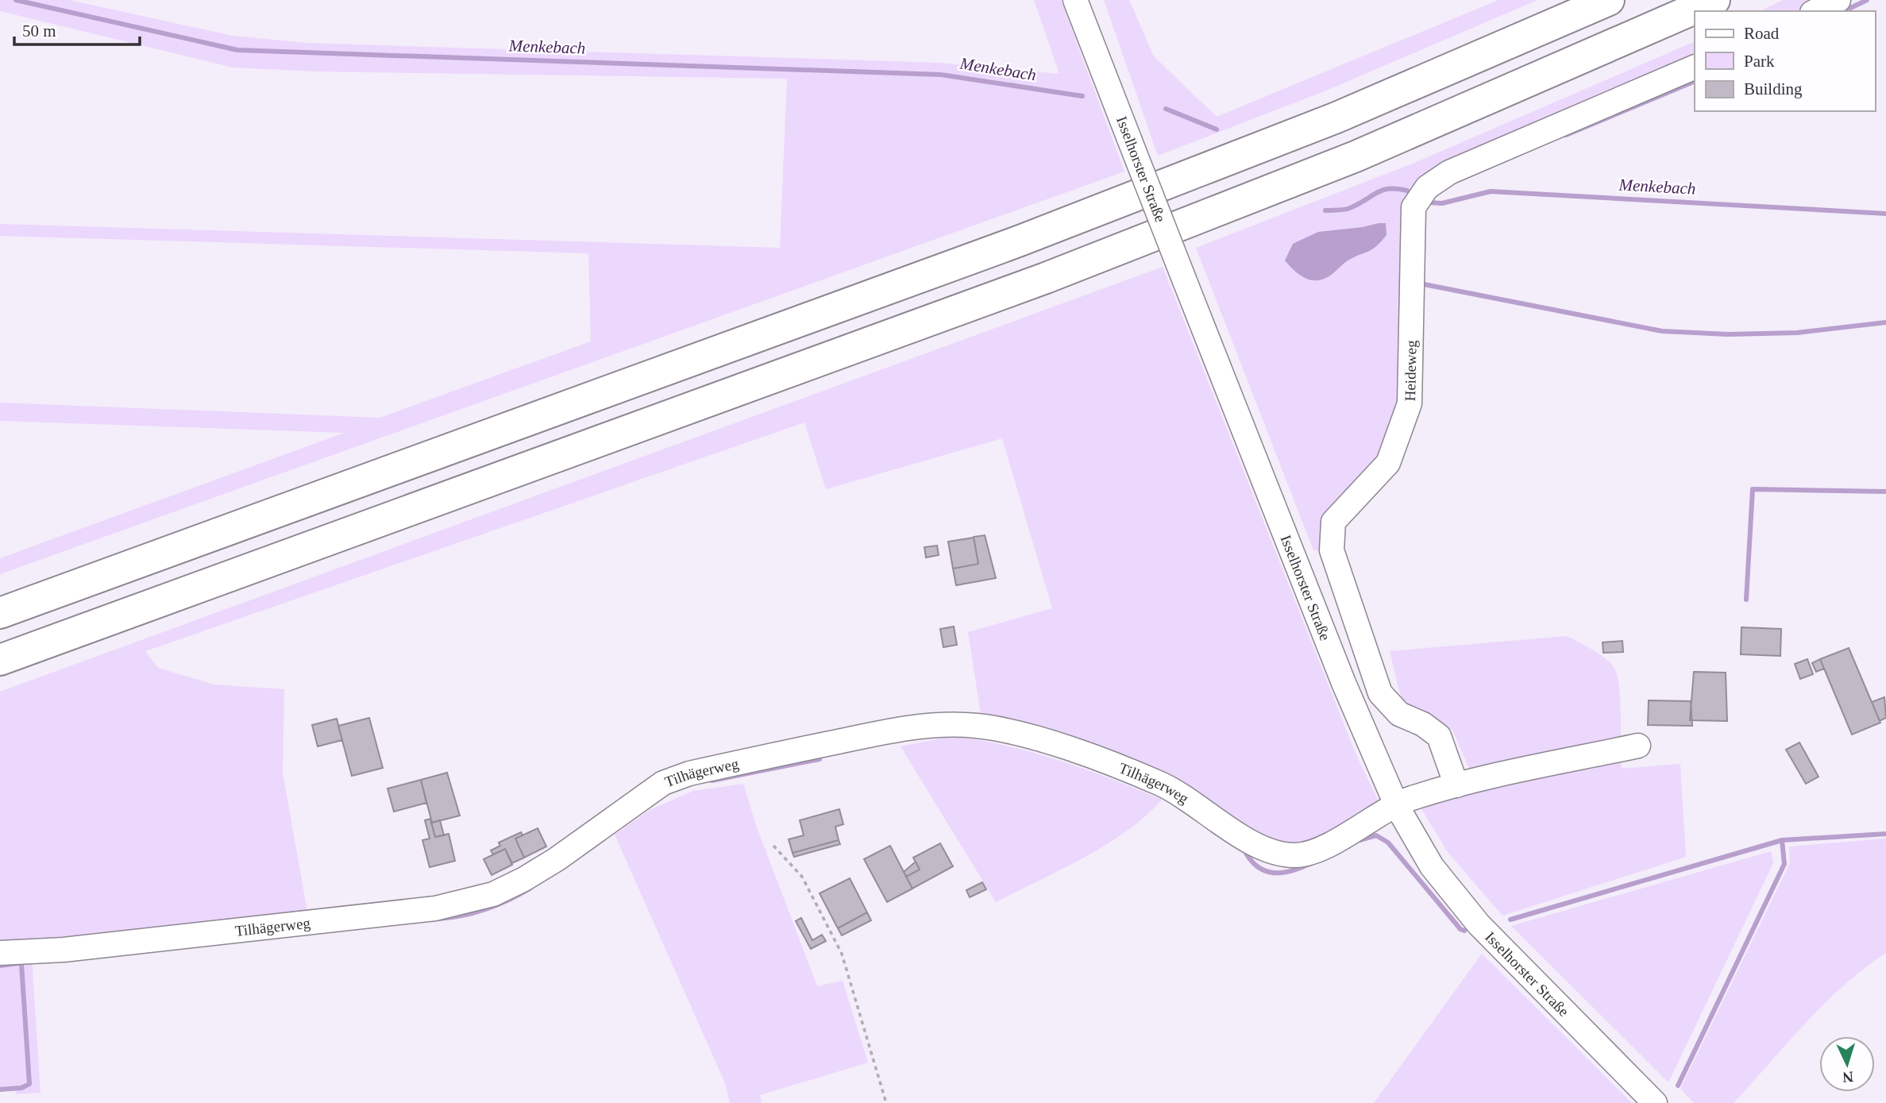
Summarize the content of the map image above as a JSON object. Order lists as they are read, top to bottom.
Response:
{
  "streets": {
    "street": ["Isselhorster Straße", "Heideweg", "Tilhägerweg"]
  },
  "crossings": [
    ["Isselhorster Straße", "Tilhägerweg"]
  ],
  "water": ["Menkebach"],
  "legend": ["Road", "Park", "Building"],
  "scale_bar": "50 m",
  "north": "bottom"
}
